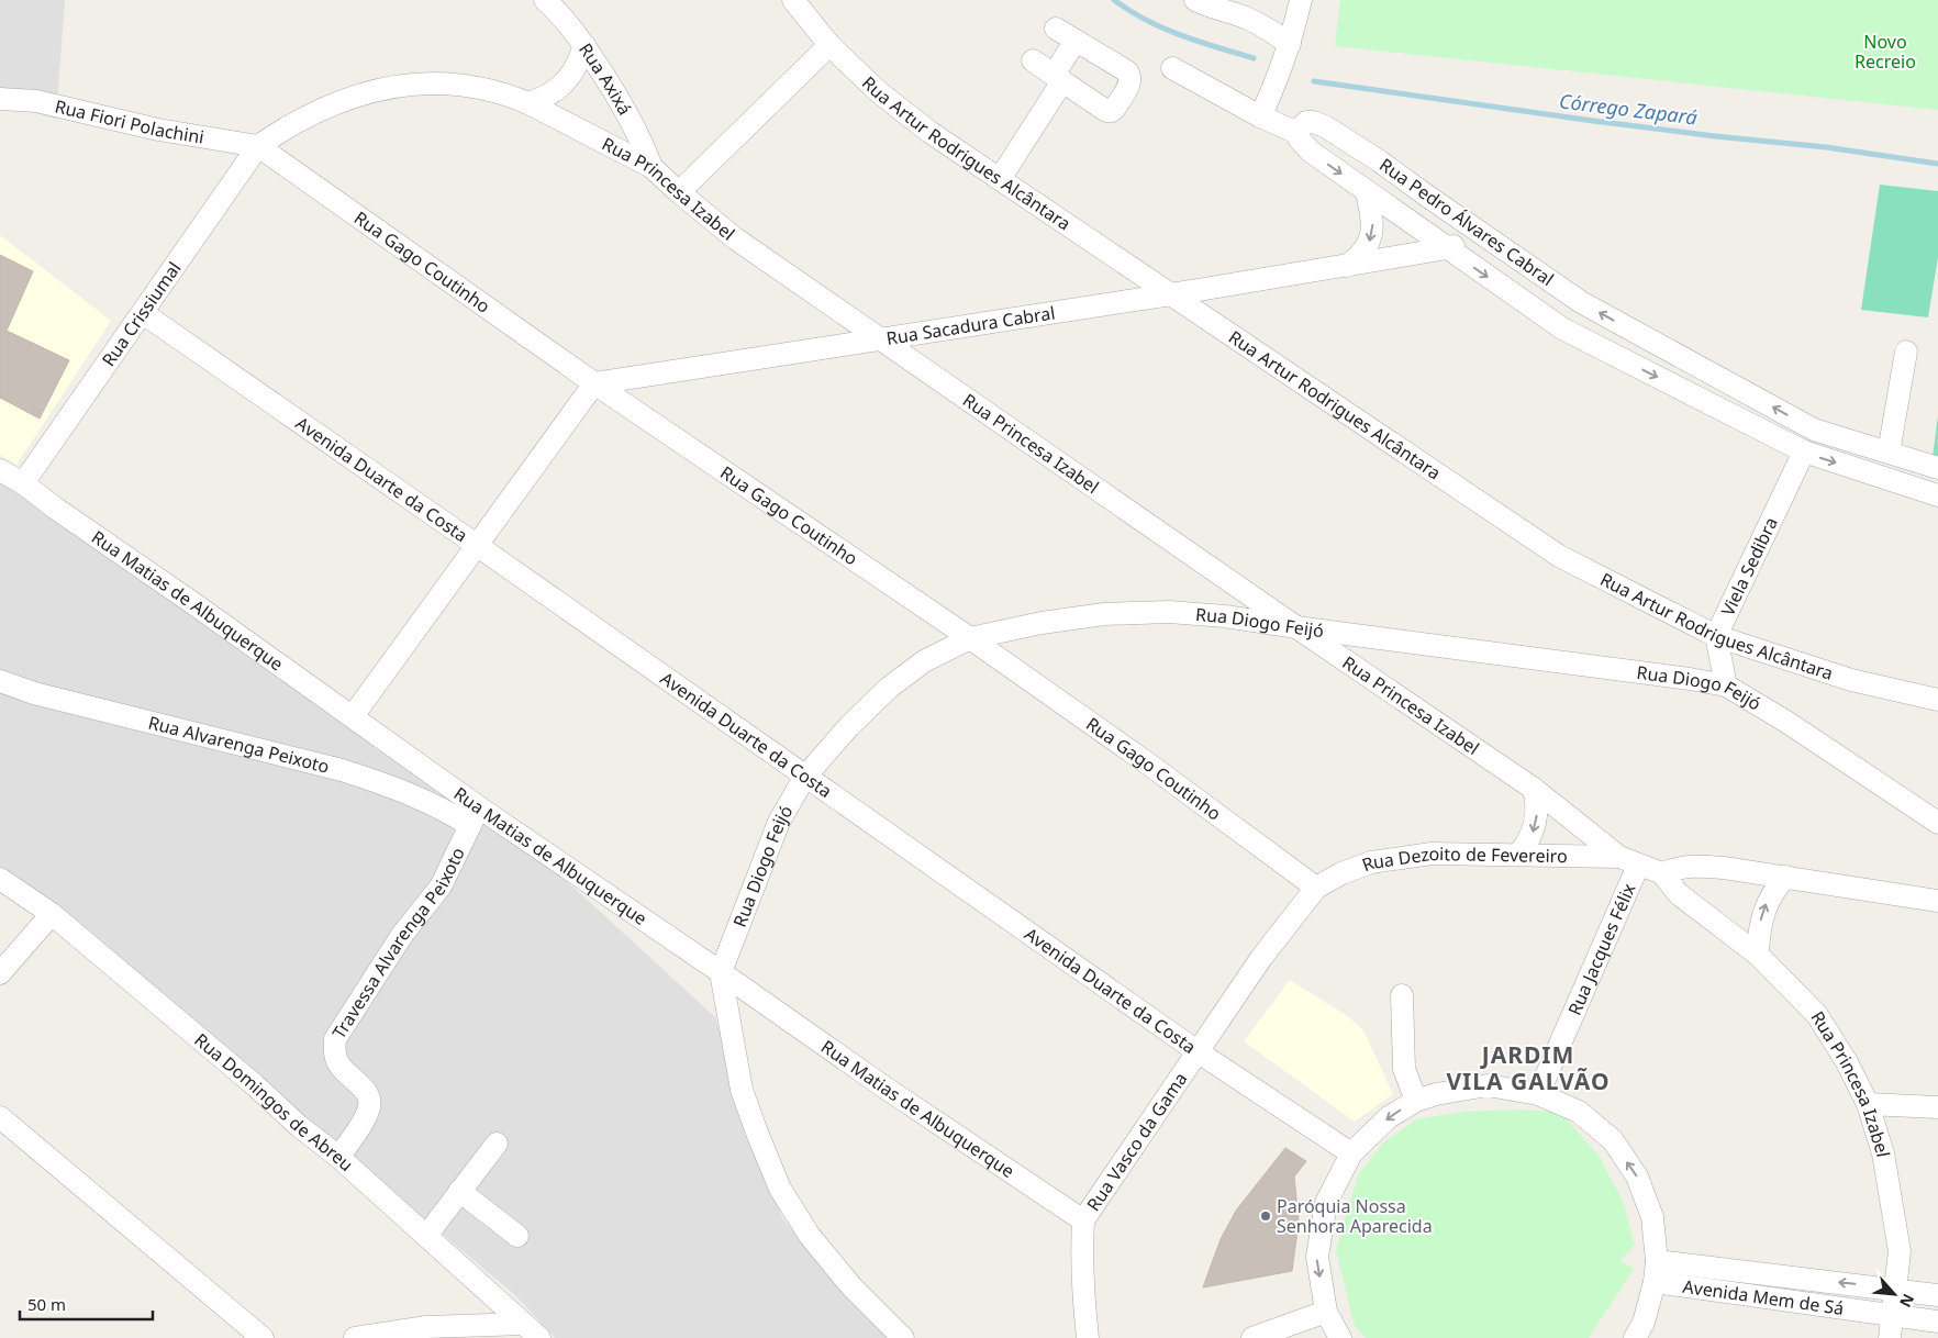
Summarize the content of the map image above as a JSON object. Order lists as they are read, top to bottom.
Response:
{
  "streets": {
    "street": [
      "Rua Axixá",
      "Rua Fiori Polachini",
      "Rua Artur Rodrigues Alcântara",
      "Rua Princesa Izabel",
      "Rua Pedro Álvares Cabral",
      "Rua Gago Coutinho",
      "Rua Crissiumal",
      "Rua Sacadura Cabral",
      "Avenida Duarte da Costa",
      "Viela Sedibra",
      "Rua Matias de Albuquerque",
      "Rua Diogo Feijó",
      "Rua Alvarenga Peixoto",
      "Rua Dezoito de Fevereiro",
      "Travessa Alvarenga Peixoto",
      "Rua Jacques Félix",
      "Rua Domingos de Abreu",
      "Rua Vasco da Gama",
      "Avenida Mem de Sá"
    ]
  },
  "crossings": [
    ["Rua Axixá", "Rua Princesa Izabel"],
    ["Rua Fiori Polachini", "Rua Princesa Izabel"],
    ["Rua Fiori Polachini", "Rua Gago Coutinho"],
    ["Rua Fiori Polachini", "Rua Crissiumal"],
    ["Rua Artur Rodrigues Alcântara", "Rua Sacadura Cabral"],
    ["Rua Artur Rodrigues Alcântara", "Viela Sedibra"],
    ["Rua Princesa Izabel", "Rua Gago Coutinho"],
    ["Rua Princesa Izabel", "Rua Crissiumal"],
    ["Rua Princesa Izabel", "Rua Sacadura Cabral"],
    ["Rua Princesa Izabel", "Rua Diogo Feijó"],
    ["Rua Princesa Izabel", "Rua Dezoito de Fevereiro"],
    ["Rua Princesa Izabel", "Rua Jacques Félix"],
    ["Rua Princesa Izabel", "Avenida Mem de Sá"],
    ["Rua Pedro Álvares Cabral", "Rua Sacadura Cabral"],
    ["Rua Pedro Álvares Cabral", "Viela Sedibra"],
    ["Rua Gago Coutinho", "Rua Crissiumal"],
    ["Rua Gago Coutinho", "Rua Sacadura Cabral"],
    ["Rua Gago Coutinho", "Rua Diogo Feijó"],
    ["Rua Gago Coutinho", "Rua Dezoito de Fevereiro"],
    ["Rua Gago Coutinho", "Rua Vasco da Gama"],
    ["Rua Crissiumal", "Avenida Duarte da Costa"],
    ["Rua Crissiumal", "Rua Matias de Albuquerque"],
    ["Avenida Duarte da Costa", "Rua Diogo Feijó"],
    ["Avenida Duarte da Costa", "Rua Vasco da Gama"],
    ["Viela Sedibra", "Rua Diogo Feijó"],
    ["Rua Matias de Albuquerque", "Rua Diogo Feijó"],
    ["Rua Matias de Albuquerque", "Rua Alvarenga Peixoto"],
    ["Rua Matias de Albuquerque", "Travessa Alvarenga Peixoto"],
    ["Rua Matias de Albuquerque", "Rua Vasco da Gama"],
    ["Rua Alvarenga Peixoto", "Travessa Alvarenga Peixoto"],
    ["Rua Dezoito de Fevereiro", "Rua Jacques Félix"],
    ["Rua Dezoito de Fevereiro", "Rua Vasco da Gama"],
    ["Travessa Alvarenga Peixoto", "Rua Domingos de Abreu"]
  ],
  "districts": ["JARDIM VILA GALVÃO"],
  "water": ["Córrego Zapará"],
  "parks": ["Novo Recreio"],
  "places": ["Paróquia Nossa Senhora Aparecida"],
  "scale_bar": "50 m",
  "north": "bottom right"
}
